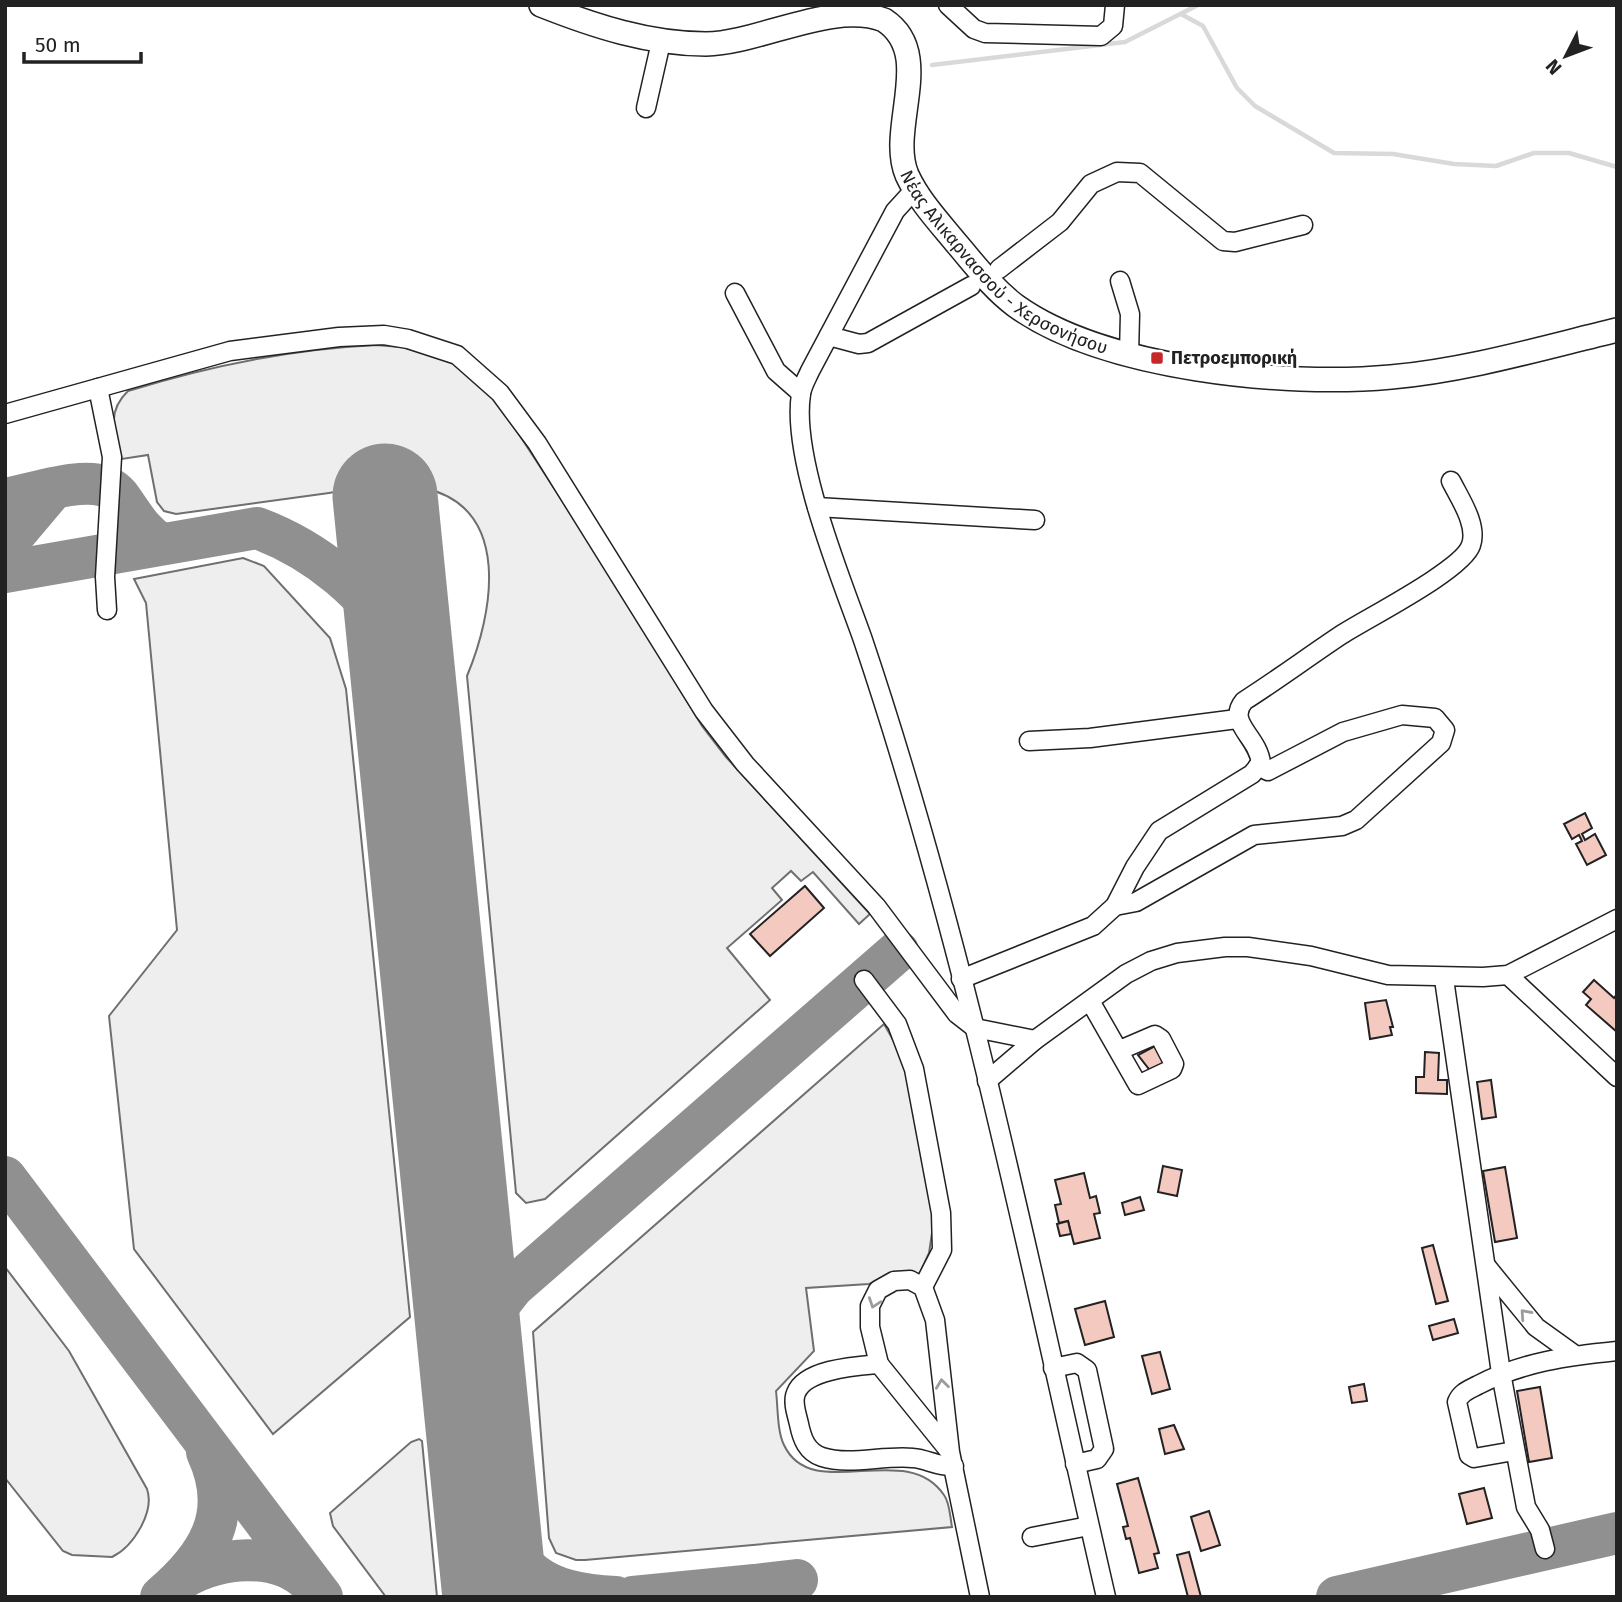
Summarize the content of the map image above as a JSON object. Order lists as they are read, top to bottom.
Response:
{
  "streets": {
    "main road": ["Νέας Αλικαρνασσού - Χερσονήσου"]
  },
  "places": {
    "transit": ["Πετροεμπορική"]
  },
  "scale_bar": "50 m",
  "north": "bottom left"
}
